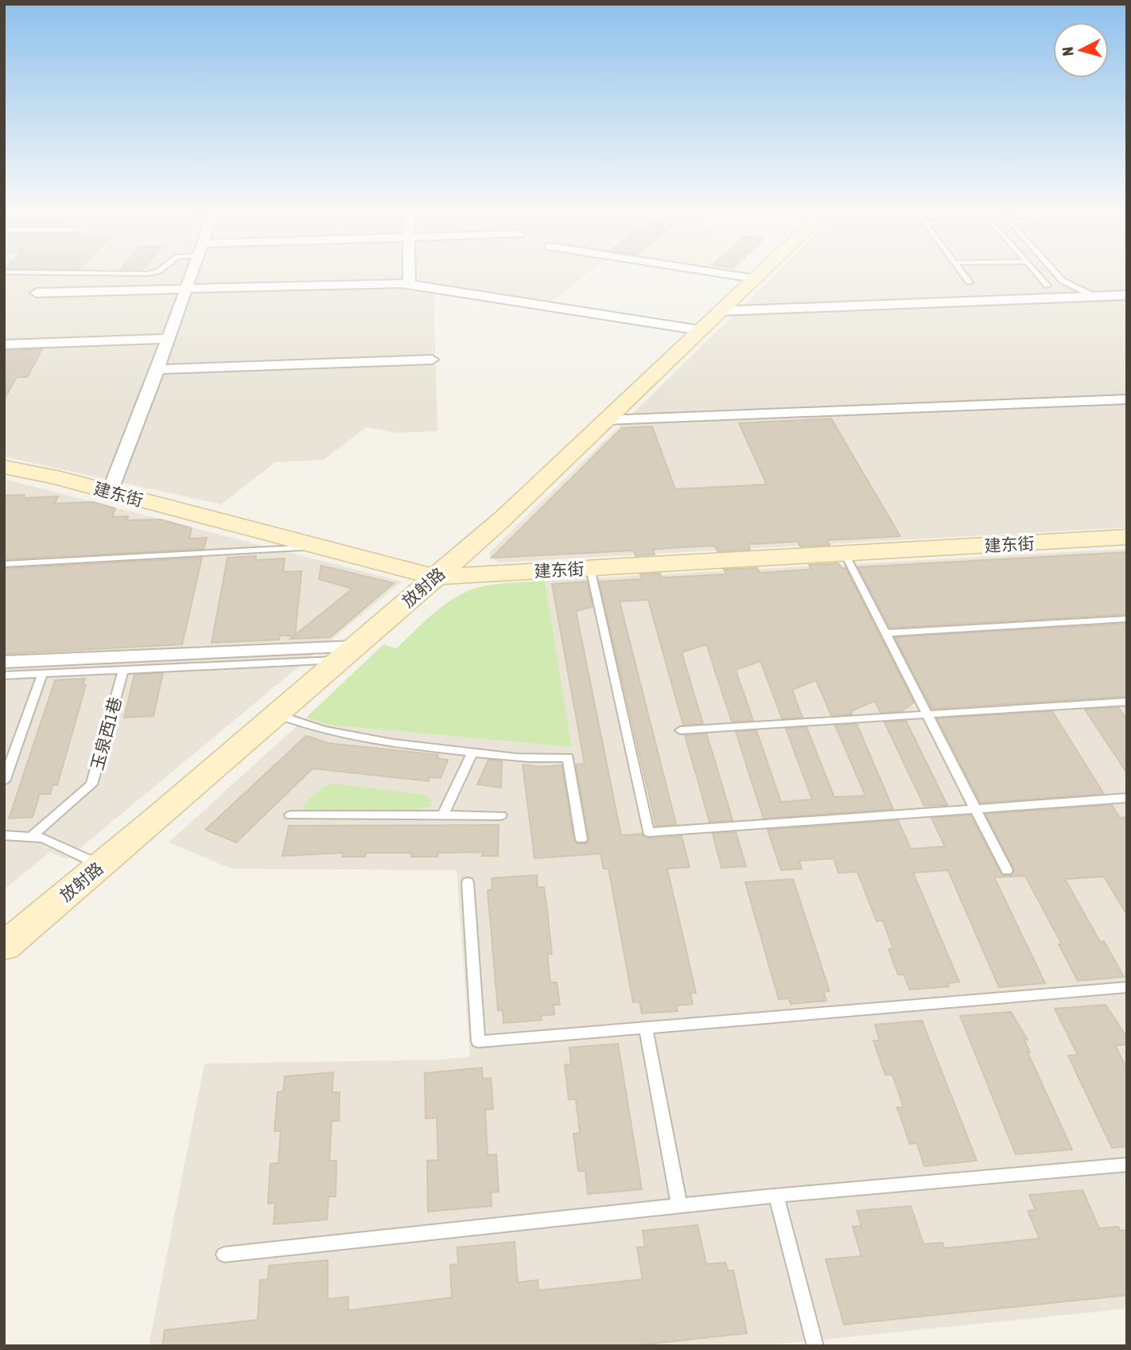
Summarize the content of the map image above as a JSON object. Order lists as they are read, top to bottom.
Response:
{
  "streets": {
    "street": ["建东街", "放射路"],
    "lane": ["玉泉西1巷"]
  },
  "crossings": [
    ["建东街", "放射路"]
  ],
  "north": "left"
}
